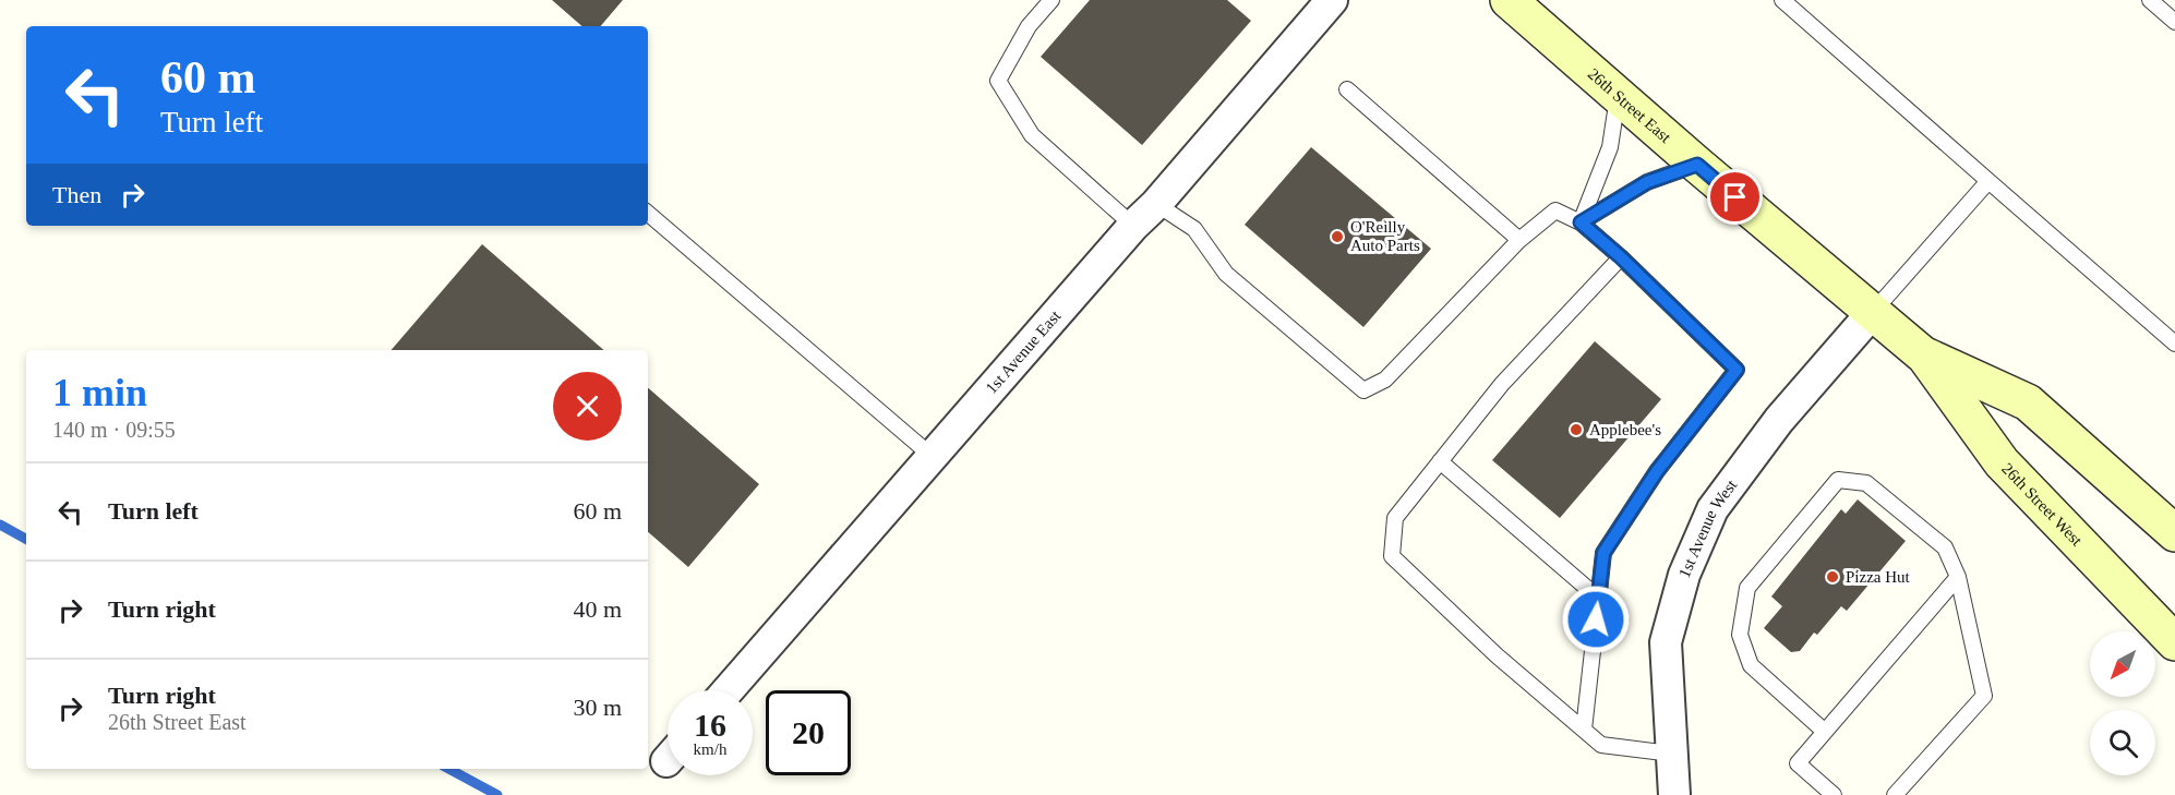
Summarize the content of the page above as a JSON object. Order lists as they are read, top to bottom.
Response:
{
  "streets": {
    "main road": ["26th Street East", "26th Street West"],
    "street": ["1st Avenue East", "1st Avenue West"]
  },
  "crossings": [
    ["26th Street East", "26th Street West"],
    ["26th Street East", "1st Avenue West"],
    ["26th Street West", "1st Avenue West"]
  ],
  "places": ["O'Reilly Auto Parts", "Applebee's", "Pizza Hut"],
  "north": "bottom left",
  "page": {
    "turn": ["60 m", "Turn left"],
    "then": "Then",
    "heading": ["1 min", "140 m · 09:55"],
    "list": [
      {
        "name": "Turn left",
        "value": "60 m"
      },
      {
        "name": "Turn right",
        "value": "40 m"
      },
      {
        "name": "Turn right",
        "note": "26th Street East",
        "value": "30 m"
      }
    ],
    "speed": "16 km/h",
    "limit": "20"
  }
}
